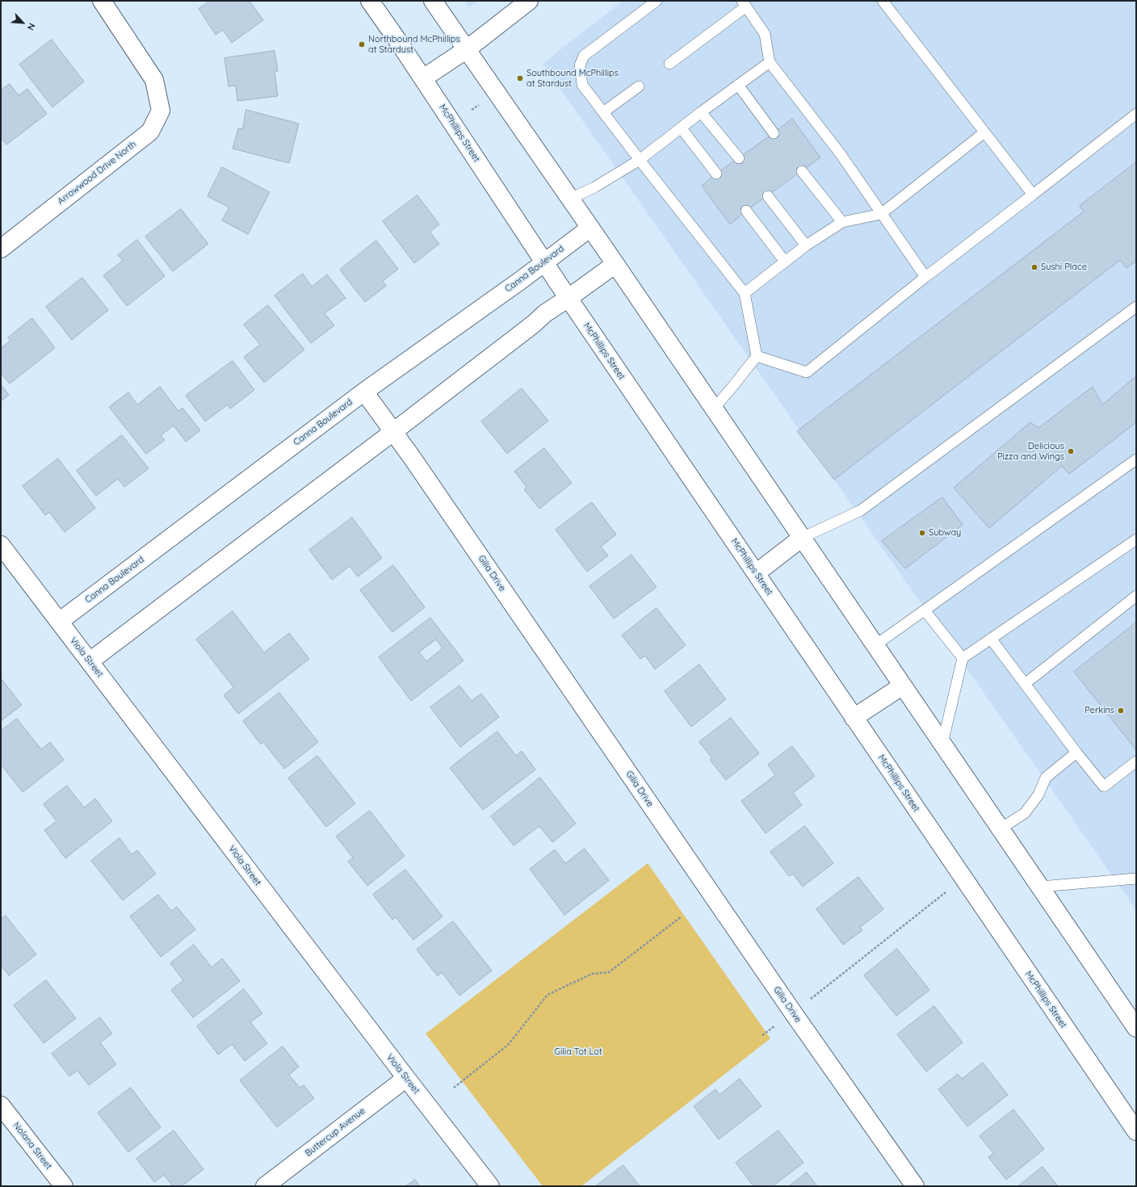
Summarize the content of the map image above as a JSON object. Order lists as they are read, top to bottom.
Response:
{
  "streets": {
    "street": [
      "McPhillips Street",
      "Arrowwood Drive North",
      "Canna Boulevard",
      "Gilia Drive",
      "Viola Street",
      "Buttercup Avenue",
      "Nolana Street"
    ]
  },
  "crossings": [
    ["McPhillips Street", "Canna Boulevard"],
    ["Canna Boulevard", "Gilia Drive"],
    ["Canna Boulevard", "Viola Street"],
    ["Viola Street", "Buttercup Avenue"]
  ],
  "parks": ["Gilia Tot Lot"],
  "places": [
    "Northbound McPhillips at Stardust",
    "Southbound McPhillips at Stardust",
    "Sushi Place",
    "Delicious Pizza and Wings",
    "Subway",
    "Perkins"
  ],
  "north": "bottom right"
}
